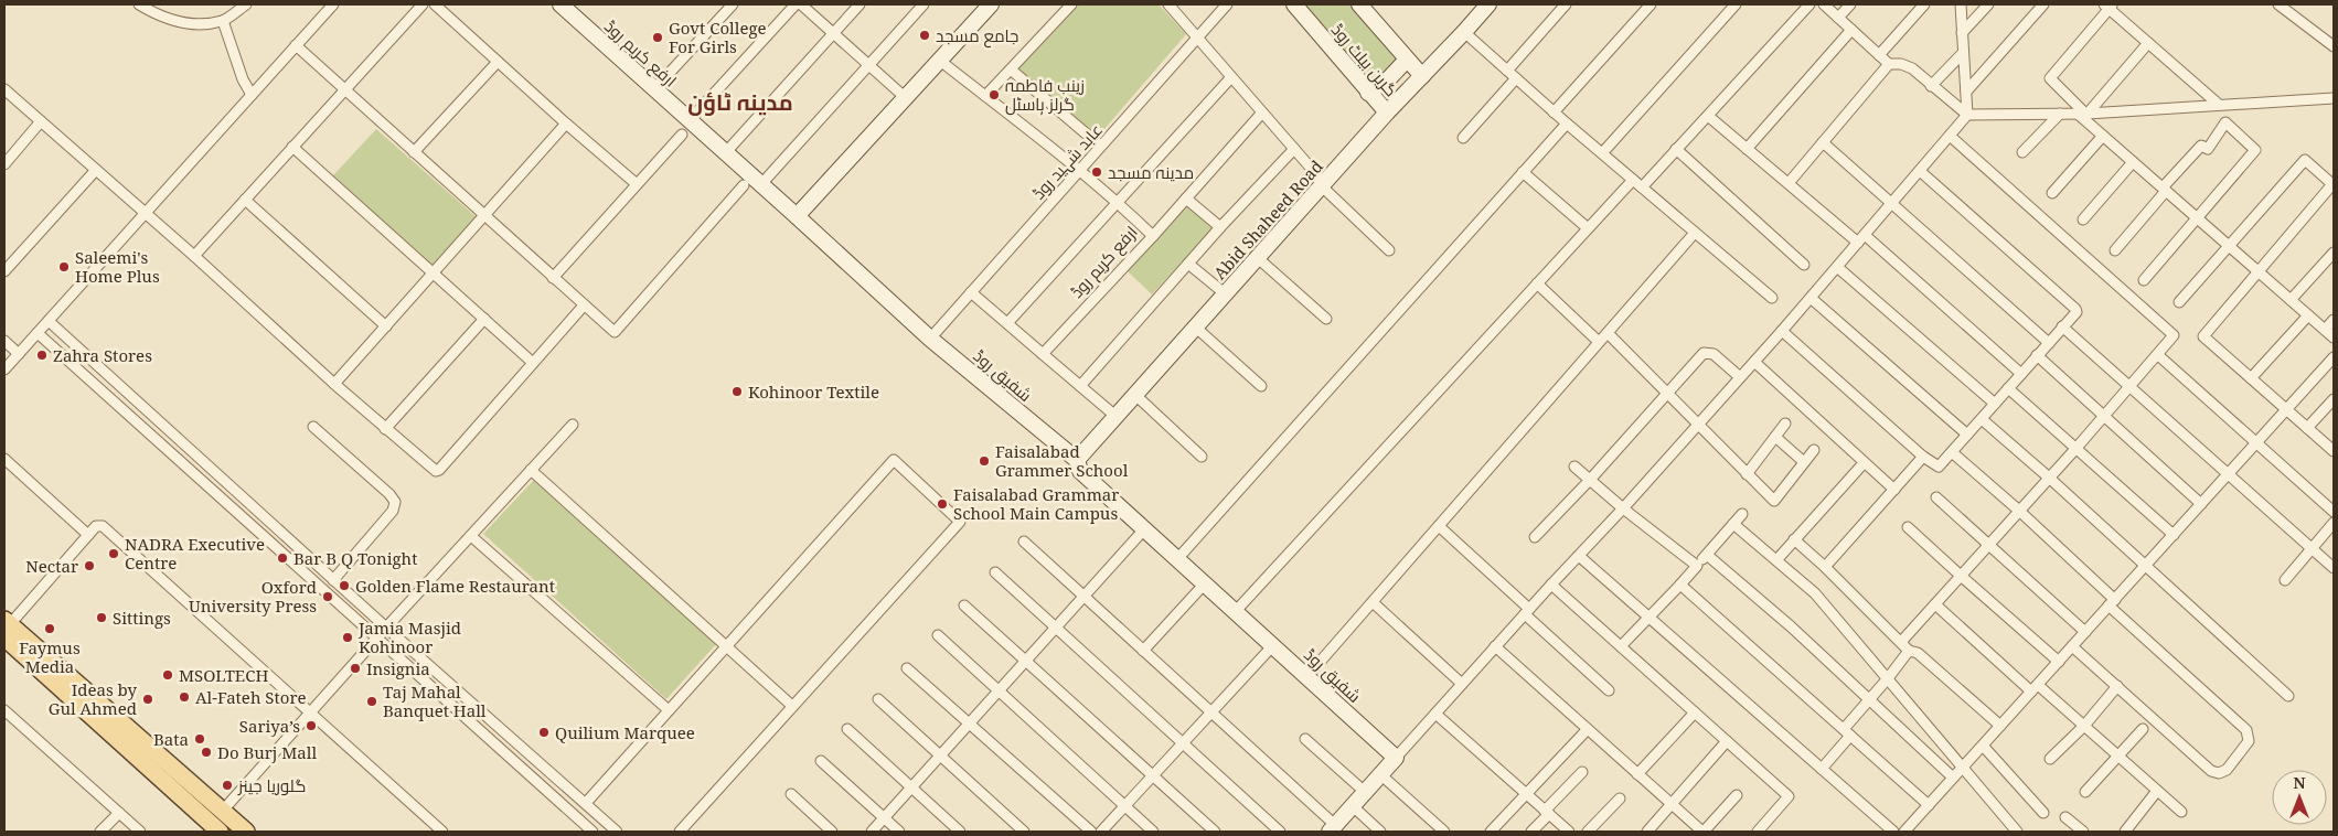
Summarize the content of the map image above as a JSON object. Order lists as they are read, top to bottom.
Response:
{
  "streets": {
    "street": [
      "ارفع کریم روڈ",
      "گرین بیلٹ روڈ",
      "عابد شہید روڈ",
      "Abid Shaheed Road",
      "شفیق روڈ"
    ]
  },
  "crossings": [
    ["ارفع کریم روڈ", "عابد شہید روڈ"],
    ["ارفع کریم روڈ", "شفیق روڈ"],
    ["گرین بیلٹ روڈ", "Abid Shaheed Road"],
    ["عابد شہید روڈ", "شفیق روڈ"],
    ["Abid Shaheed Road", "شفیق روڈ"]
  ],
  "districts": ["مدینہ ٹاؤن"],
  "places": [
    "جامع مسجد",
    "Govt College For Girls",
    "زینب فاطمہ گرلز ہاسٹل",
    "مدینہ مسجد",
    "Saleemi's Home Plus",
    "Zahra Stores",
    "Kohinoor Textile",
    "Faisalabad Grammer School",
    "Faisalabad Grammar School Main Campus",
    "NADRA Executive Centre",
    "Bar B Q Tonight",
    "Nectar",
    "Golden Flame Restaurant",
    "Oxford University Press",
    "Sittings",
    "Faymus Media",
    "Jamia Masjid Kohinoor",
    "Insignia",
    "MSOLTECH",
    "Al-Fateh Store",
    "Ideas by Gul Ahmed",
    "Taj Mahal Banquet Hall",
    "Sariya’s",
    "Quilium Marquee",
    "Bata",
    "Do Burj Mall",
    "گلوریا جینز"
  ],
  "north": "top"
}
